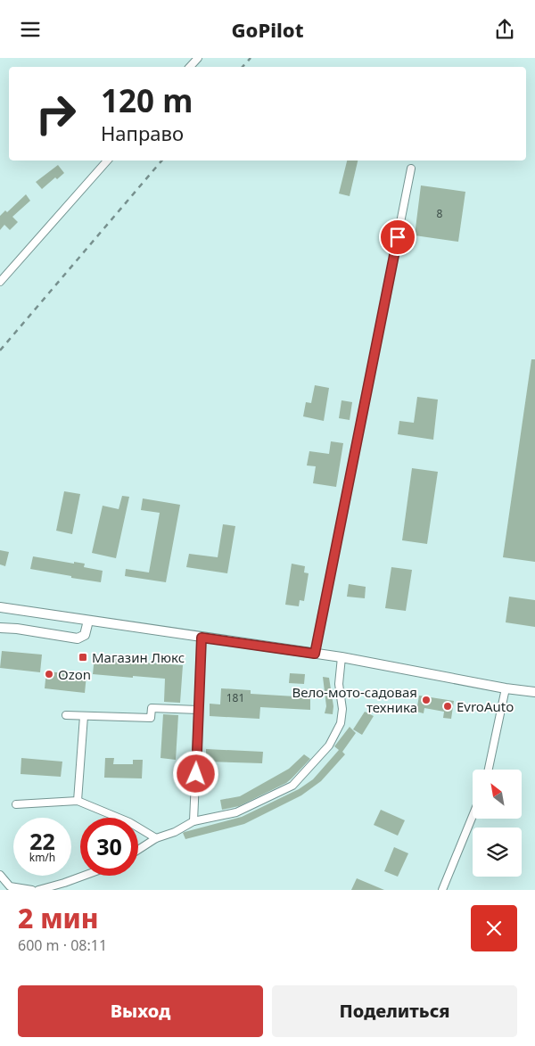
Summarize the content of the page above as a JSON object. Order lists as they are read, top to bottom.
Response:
{
  "places": {
    "transit": ["Магазин Люкс"],
    "other": ["Ozon", "Вело-мото-садовая техника", "EvroAuto"]
  },
  "house_numbers": ["8", "181"],
  "north": "top left",
  "page": {
    "header": "GoPilot",
    "turn": ["120 m", "Направо"],
    "speed": "22 km/h",
    "limit": "30",
    "heading": ["2 мин", "600 m · 08:11"],
    "buttons": ["Выход", "Поделиться"]
  }
}
